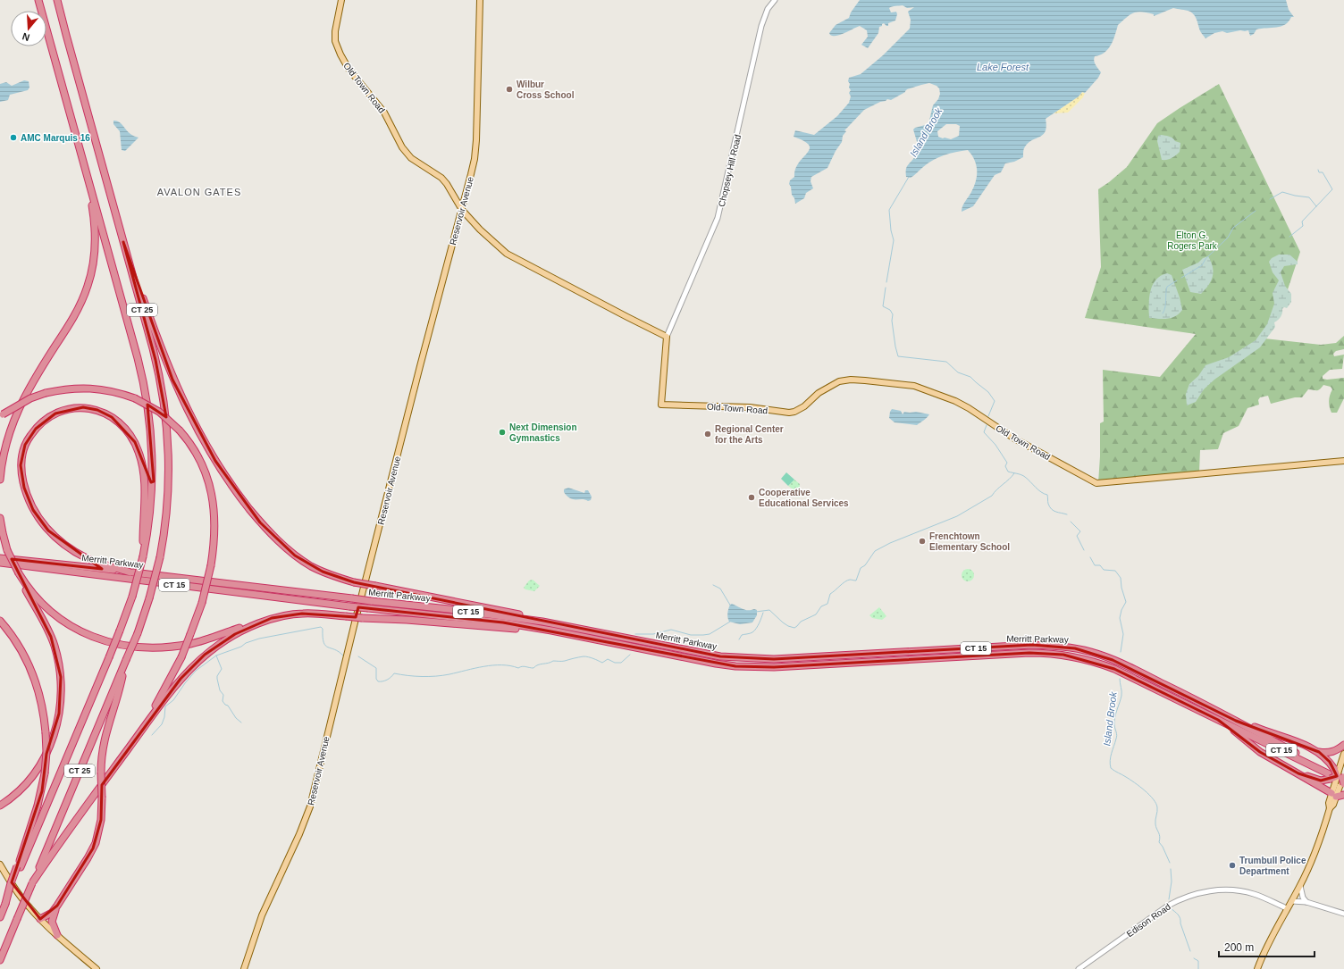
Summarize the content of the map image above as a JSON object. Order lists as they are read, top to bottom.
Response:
{
  "streets": {
    "highway": ["CT 25", "Merritt Parkway", "CT 15"],
    "main road": ["Old Town Road", "Reservoir Avenue"],
    "street": ["Chopsey Hill Road", "Edison Road"]
  },
  "crossings": [
    ["Old Town Road", "Chopsey Hill Road"],
    ["Old Town Road", "Reservoir Avenue"]
  ],
  "districts": ["AVALON GATES"],
  "water": ["Lake Forest", "Island Brook"],
  "parks": ["Elton G. Rogers Park"],
  "places": [
    "Wilbur Cross School",
    "AMC Marquis 16",
    "Next Dimension Gymnastics",
    "Regional Center for the Arts",
    "Cooperative Educational Services",
    "Frenchtown Elementary School",
    "Trumbull Police Department"
  ],
  "scale_bar": "200 m",
  "north": "bottom"
}
